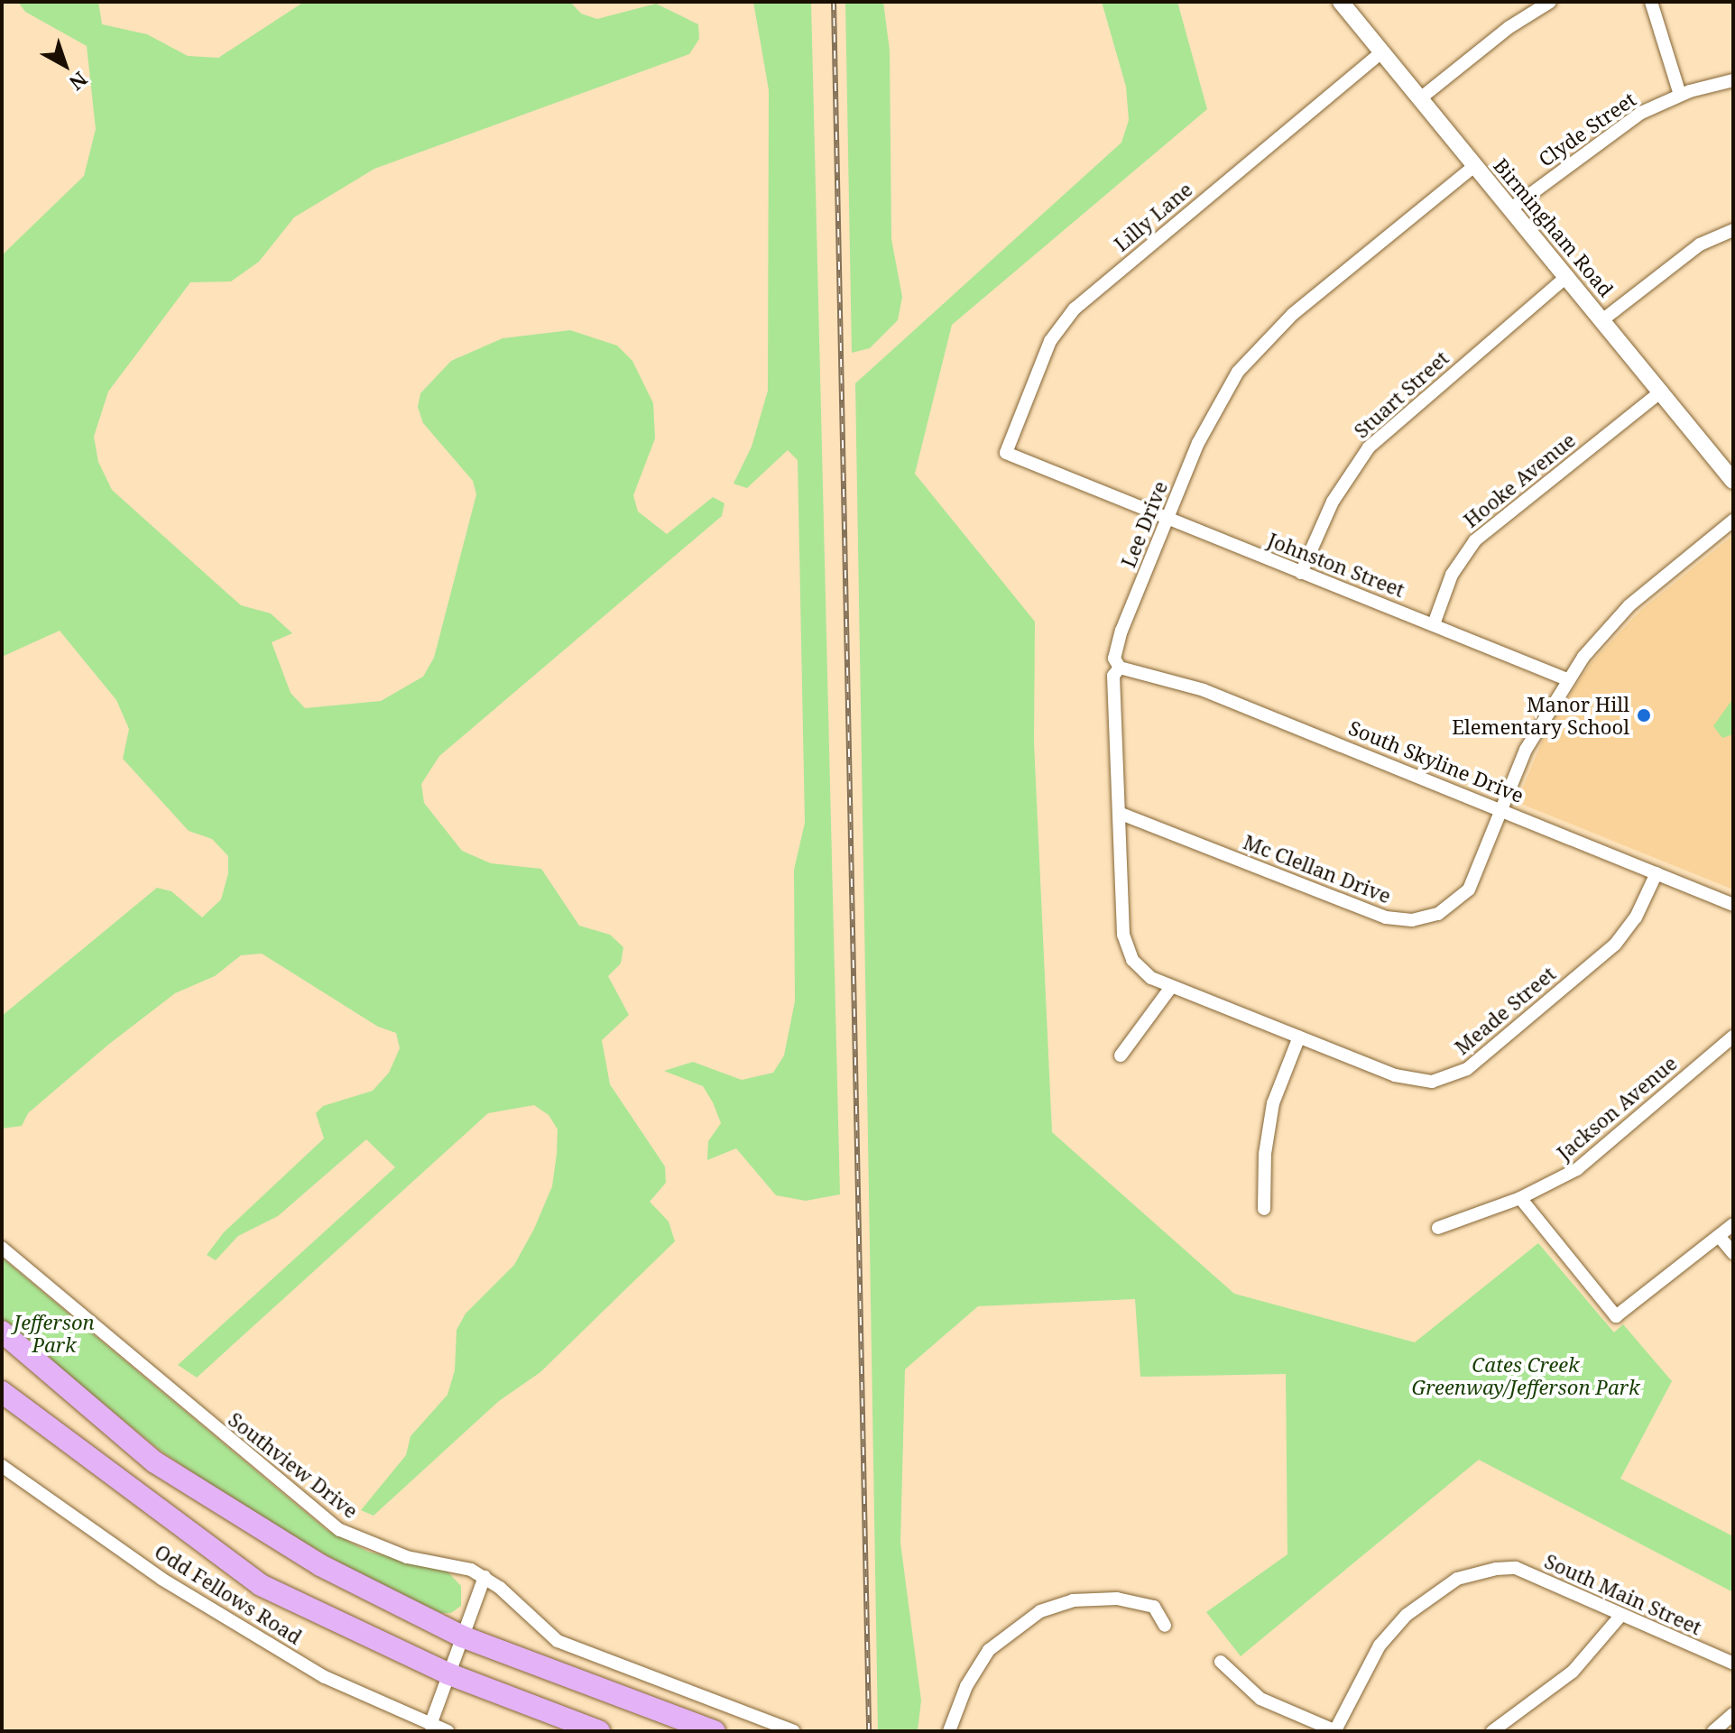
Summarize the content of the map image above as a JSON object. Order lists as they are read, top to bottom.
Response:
{
  "streets": {
    "street": [
      "Clyde Street",
      "Lilly Lane",
      "Birmingham Road",
      "Stuart Street",
      "Hooke Avenue",
      "Lee Drive",
      "Johnston Street",
      "South Skyline Drive",
      "Mc Clellan Drive",
      "Meade Street",
      "Jackson Avenue",
      "Southview Drive",
      "Odd Fellows Road",
      "South Main Street"
    ]
  },
  "crossings": [
    ["Clyde Street", "Birmingham Road"],
    ["Lilly Lane", "Birmingham Road"],
    ["Lilly Lane", "Johnston Street"],
    ["Birmingham Road", "Stuart Street"],
    ["Birmingham Road", "Hooke Avenue"],
    ["Birmingham Road", "Lee Drive"],
    ["Stuart Street", "Johnston Street"],
    ["Hooke Avenue", "Johnston Street"],
    ["Lee Drive", "Johnston Street"],
    ["Lee Drive", "South Skyline Drive"],
    ["Lee Drive", "Mc Clellan Drive"],
    ["Lee Drive", "Meade Street"],
    ["Johnston Street", "Mc Clellan Drive"],
    ["South Skyline Drive", "Mc Clellan Drive"],
    ["South Skyline Drive", "Meade Street"]
  ],
  "parks": ["Jefferson Park", "Cates Creek Greenway/Jefferson Park"],
  "places": ["Manor Hill Elementary School"],
  "north": "bottom right"
}
